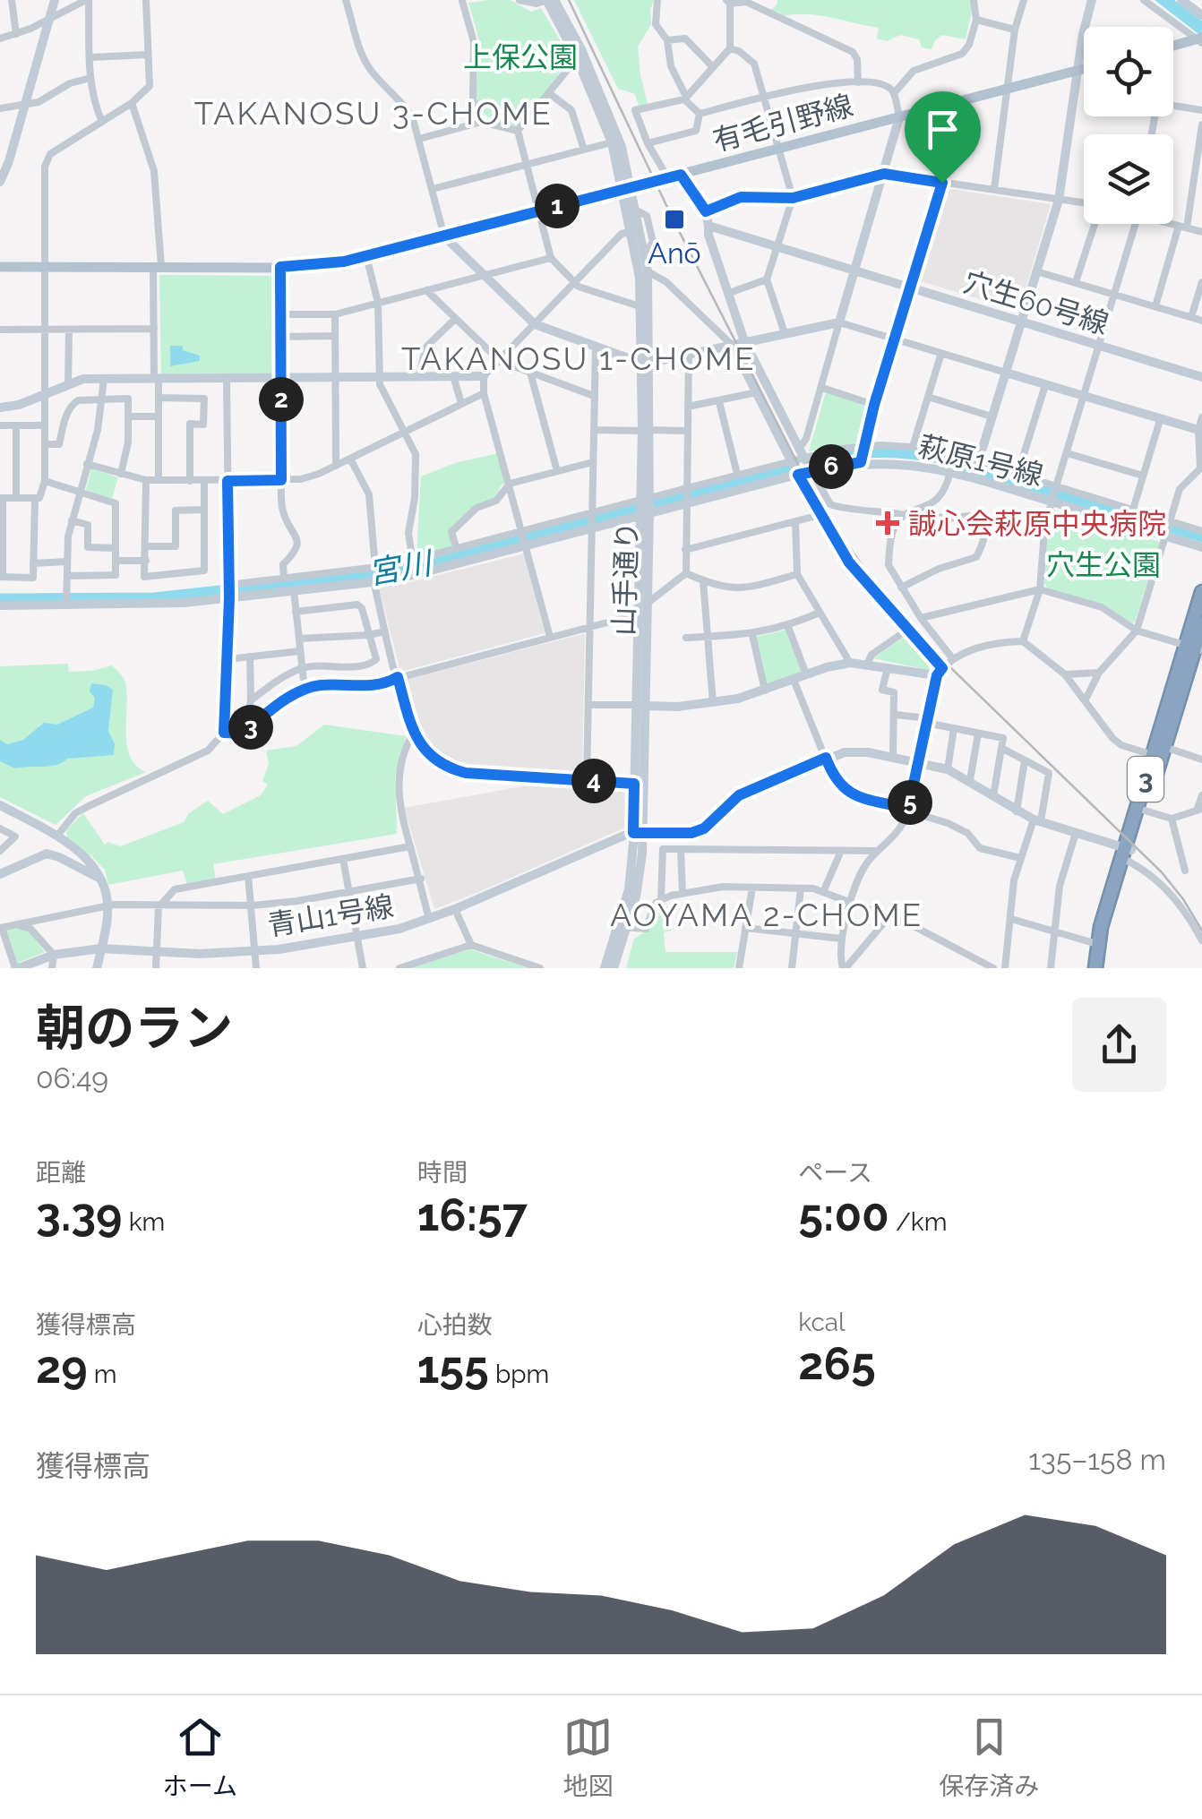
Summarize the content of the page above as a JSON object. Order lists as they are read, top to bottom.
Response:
{
  "streets": {
    "highway": ["3"],
    "main road": ["有毛引野線"],
    "street": [
      "穴生60号線",
      "萩原1号線",
      "山手通り",
      "青山1号線"
    ]
  },
  "crossings": [
    ["有毛引野線", "山手通り"],
    ["萩原1号線", "山手通り"],
    ["山手通り", "青山1号線"],
    ["3", "青山1号線"]
  ],
  "districts": ["TAKANOSU 3-CHOME", "TAKANOSU 1-CHOME", "AOYAMA 2-CHOME"],
  "water": ["宮川"],
  "parks": ["上保公園", "穴生公園"],
  "places": {
    "transit": ["Anō"],
    "health": ["誠心会萩原中央病院"]
  },
  "page": {
    "pins": [
      "1",
      "2",
      "6",
      "3",
      "4",
      "5"
    ],
    "heading": ["朝のラン", "06:49"],
    "stats": [
      ["距離", "3.39 km"],
      ["時間", "16:57"],
      ["ペース", "5:00 /km"],
      ["獲得標高", "29 m"],
      ["心拍数", "155 bpm"],
      ["kcal", "265"]
    ],
    "chart": ["獲得標高", "135–158 m"],
    "tabs": ["ホーム", "地図", "保存済み"]
  }
}
